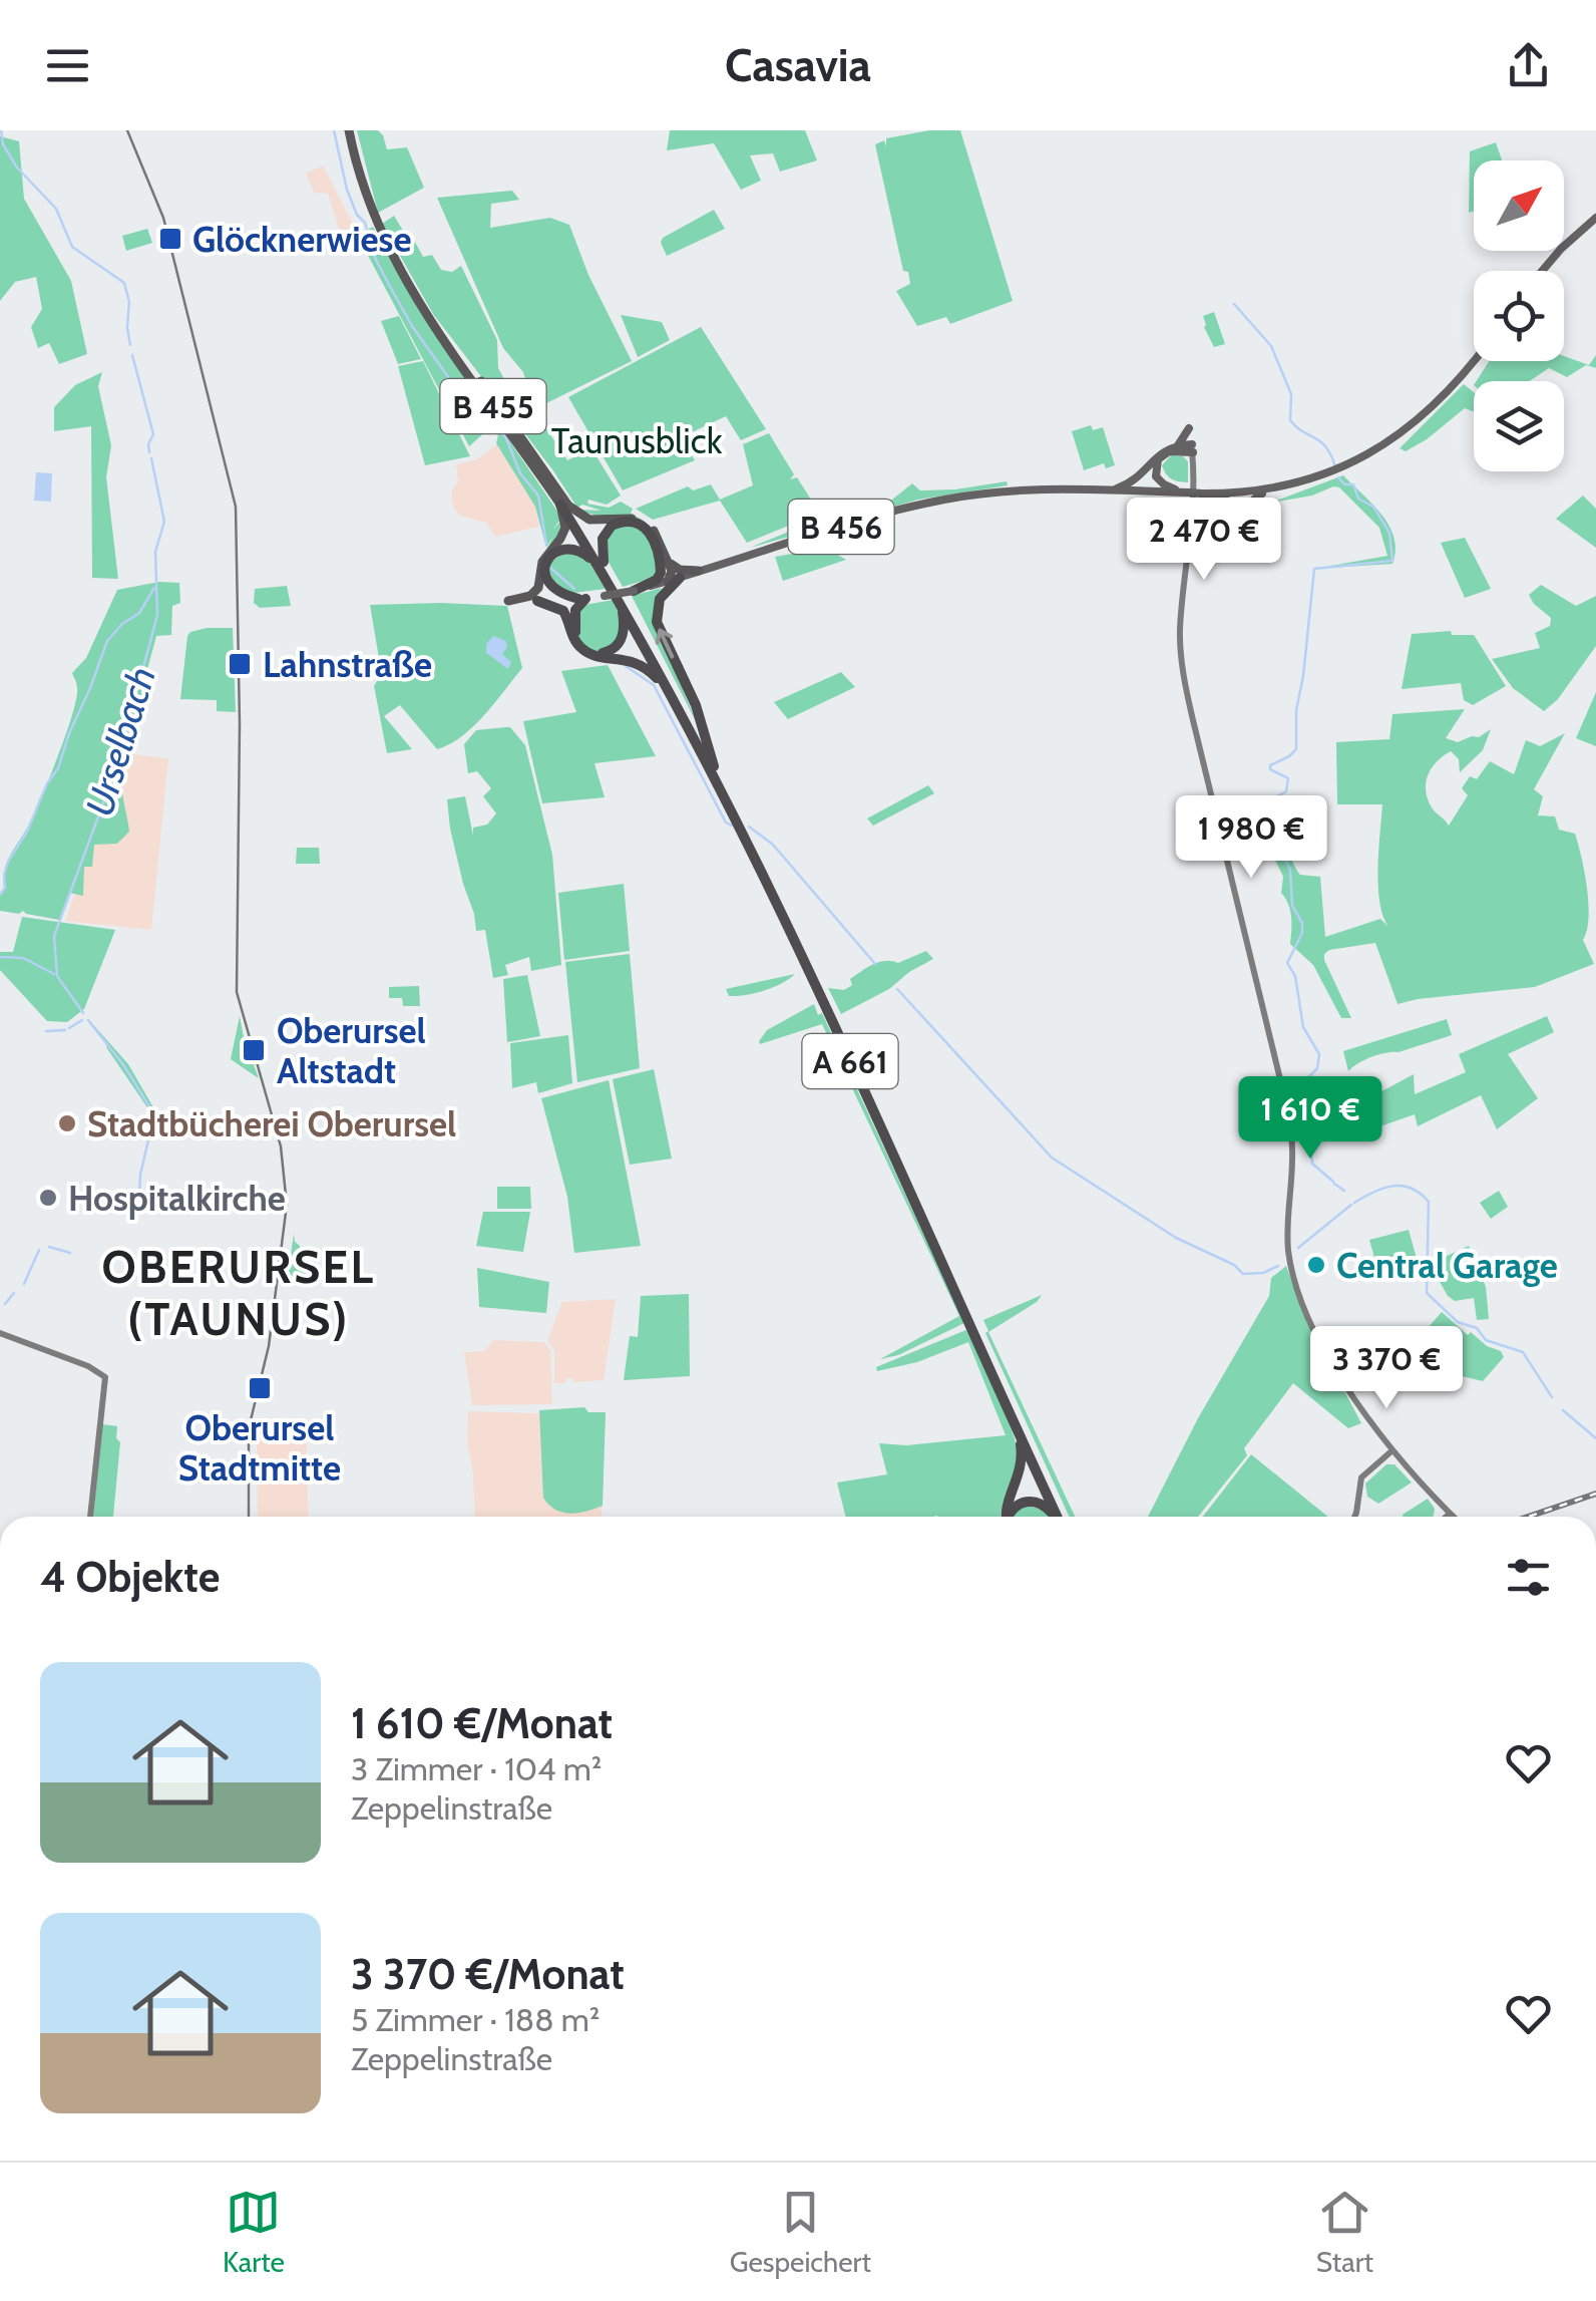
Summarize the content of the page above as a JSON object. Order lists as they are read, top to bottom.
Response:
{
  "streets": {
    "highway": ["B 455", "A 661"],
    "main road": ["B 456"]
  },
  "crossings": [
    ["B 455", "A 661"],
    ["B 456", "A 661"]
  ],
  "districts": ["OBERURSEL (TAUNUS)"],
  "water": ["Urselbach"],
  "parks": ["Taunusblick"],
  "places": {
    "transit": [
      "Glöcknerwiese",
      "Lahnstraße",
      "Oberursel Altstadt",
      "Oberursel Stadtmitte"
    ],
    "other": ["Stadtbücherei Oberursel", "Hospitalkirche", "Central Garage"]
  },
  "north": "top right",
  "page": {
    "header": "Casavia",
    "price": [
      "2 470 €",
      "1 980 €",
      "1 610 €",
      "3 370 €"
    ],
    "heading": "4 Objekte",
    "list": [
      {
        "name": "1 610 €/Monat",
        "note": "3 Zimmer · 104 m² · Zeppelinstraße"
      },
      {
        "name": "3 370 €/Monat",
        "note": "5 Zimmer · 188 m² · Zeppelinstraße"
      }
    ],
    "tabs": ["Karte", "Gespeichert", "Start"]
  }
}
